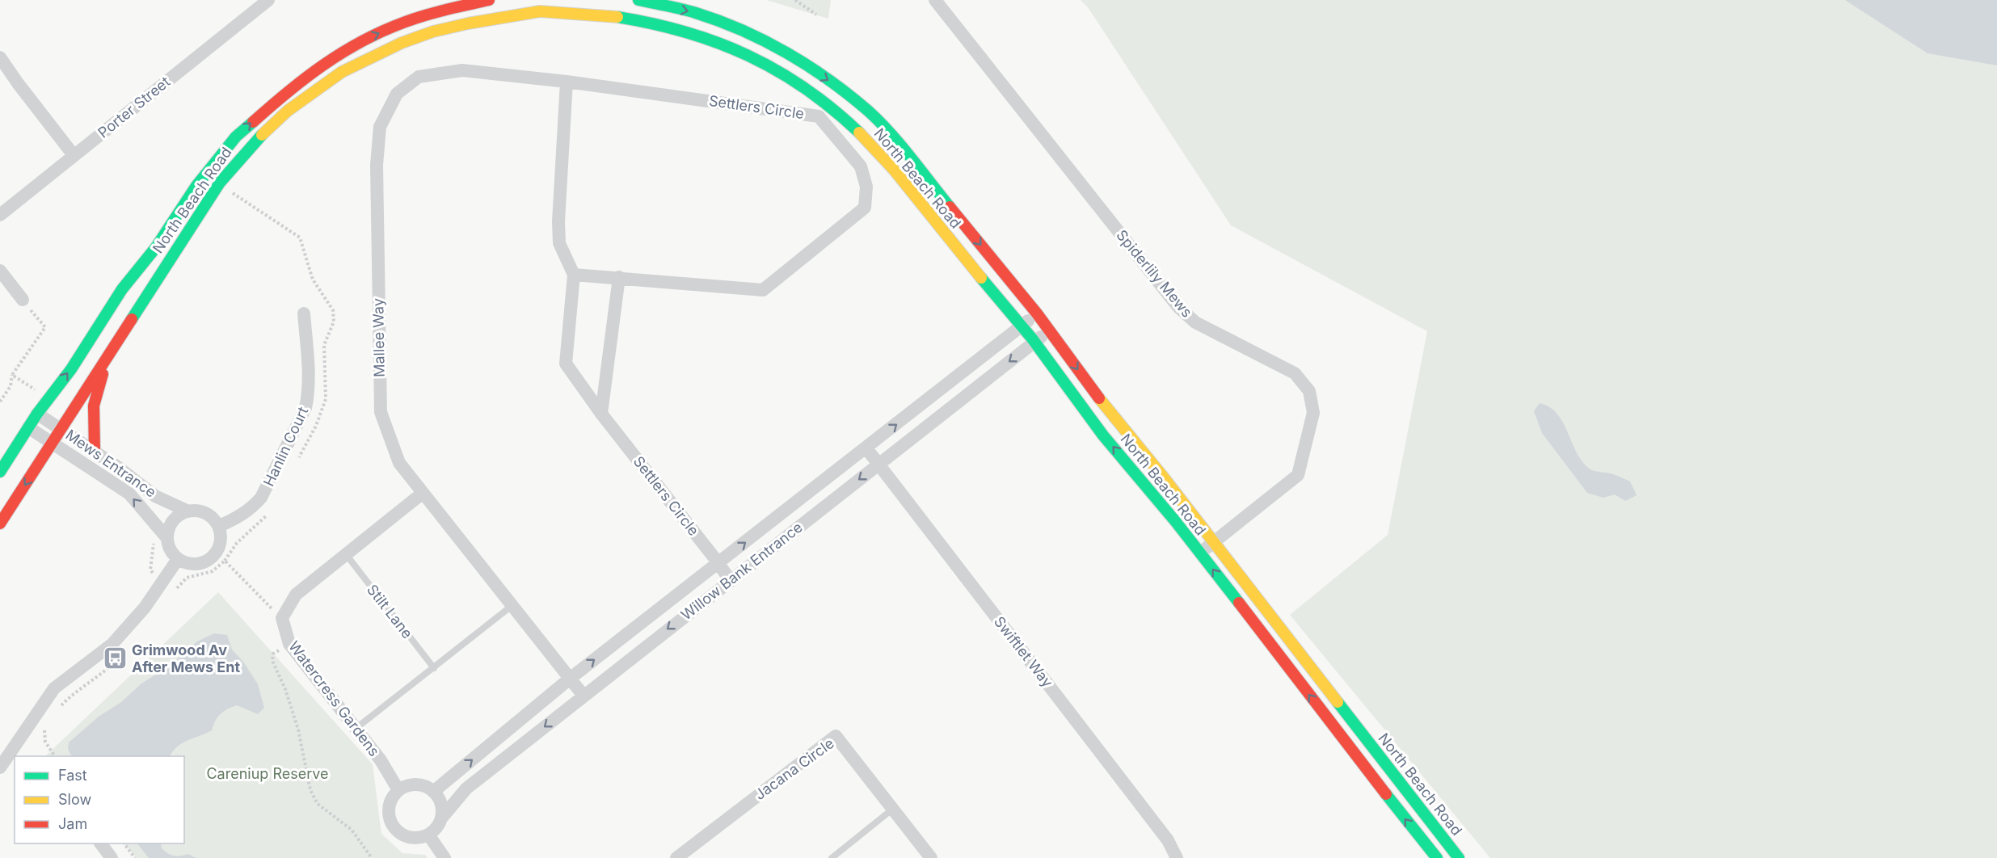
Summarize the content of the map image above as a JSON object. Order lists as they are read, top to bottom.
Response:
{
  "streets": {
    "main road": ["North Beach Road"],
    "street": [
      "Porter Street",
      "Settlers Circle",
      "Spiderlily Mews",
      "Mallee Way",
      "Hanlin Court",
      "Mews Entrance",
      "Willow Bank Entrance",
      "Swiftlet Way",
      "Watercress Gardens",
      "Jacana Circle"
    ],
    "lane": ["Stilt Lane"]
  },
  "crossings": [
    ["Settlers Circle", "Mallee Way"],
    ["Settlers Circle", "Willow Bank Entrance"],
    ["North Beach Road", "Spiderlily Mews"],
    ["North Beach Road", "Mews Entrance"],
    ["North Beach Road", "Willow Bank Entrance"],
    ["Mallee Way", "Willow Bank Entrance"],
    ["Hanlin Court", "Mews Entrance"],
    ["Willow Bank Entrance", "Swiftlet Way"],
    ["Willow Bank Entrance", "Watercress Gardens"]
  ],
  "parks": ["Careniup Reserve"],
  "places": {
    "bus stop": ["Grimwood Av After Mews Ent"]
  },
  "legend": ["Fast", "Slow", "Jam"]
}
